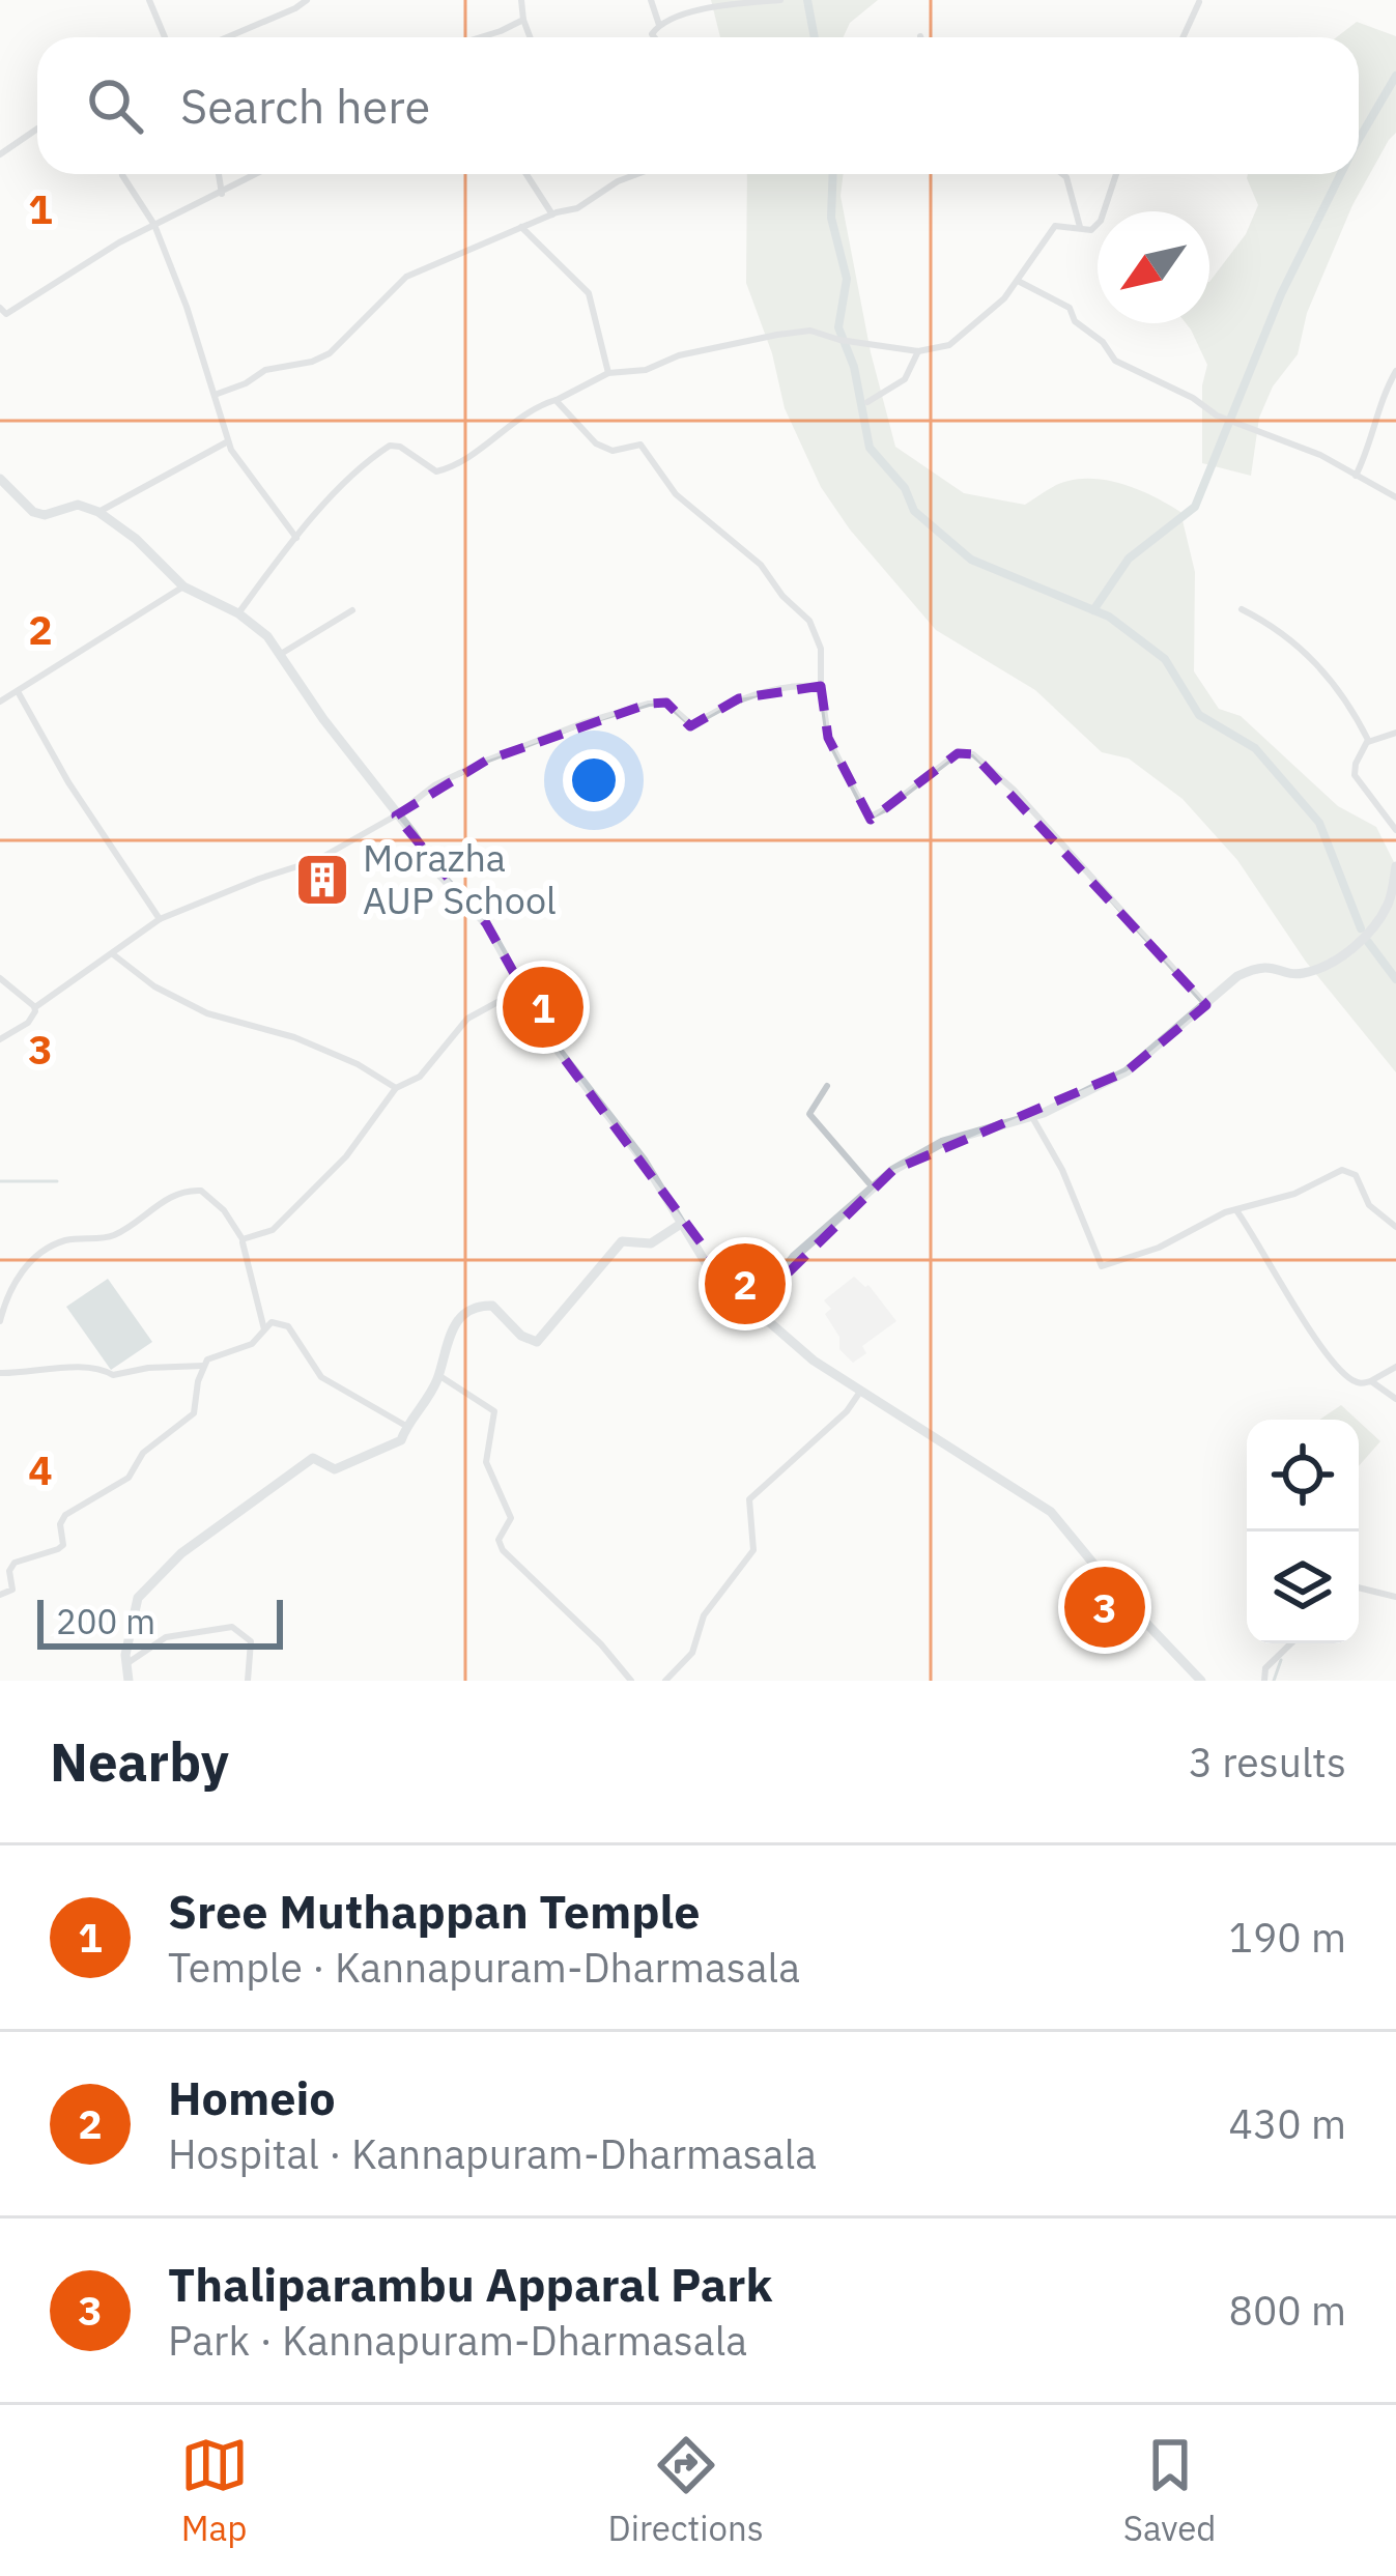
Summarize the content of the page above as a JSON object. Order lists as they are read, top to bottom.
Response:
{
  "places": {
    "building": ["Morazha AUP School"]
  },
  "scale_bar": "200 m",
  "north": "bottom left",
  "page": {
    "search": "Search here",
    "pins": ["1", "2", "3"],
    "scale": "200 m",
    "heading": ["Nearby", "3 results"],
    "list": [
      {
        "mark": "1",
        "name": "Sree Muthappan Temple",
        "note": "Temple · Kannapuram-Dharmasala",
        "value": "190 m"
      },
      {
        "mark": "2",
        "name": "Homeio",
        "note": "Hospital · Kannapuram-Dharmasala",
        "value": "430 m"
      },
      {
        "mark": "3",
        "name": "Thaliparambu Apparal Park",
        "note": "Park · Kannapuram-Dharmasala",
        "value": "800 m"
      }
    ],
    "nav": ["Map", "Directions", "Saved"]
  },
  "grid": {
    "rows": [
      "1",
      "2",
      "3",
      "4"
    ]
  }
}
